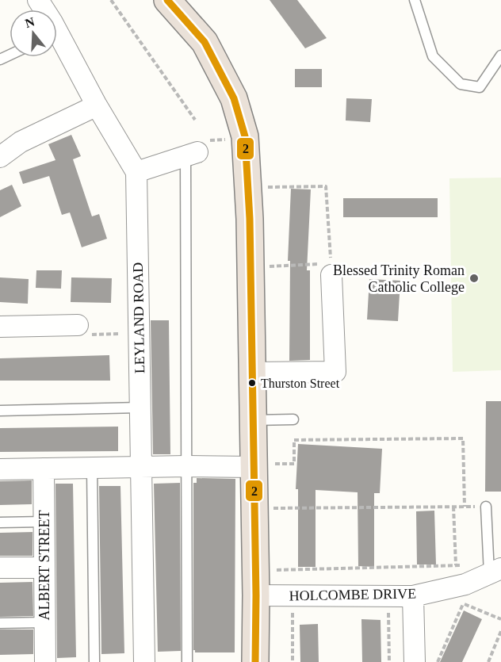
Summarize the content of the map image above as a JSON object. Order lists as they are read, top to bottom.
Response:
{
  "streets": {
    "street": ["LEYLAND ROAD", "ALBERT STREET", "HOLCOMBE DRIVE"]
  },
  "places": ["Blessed Trinity Roman Catholic College", "Thurston Street"],
  "lines": ["transit line 2"],
  "north": "top"
}
